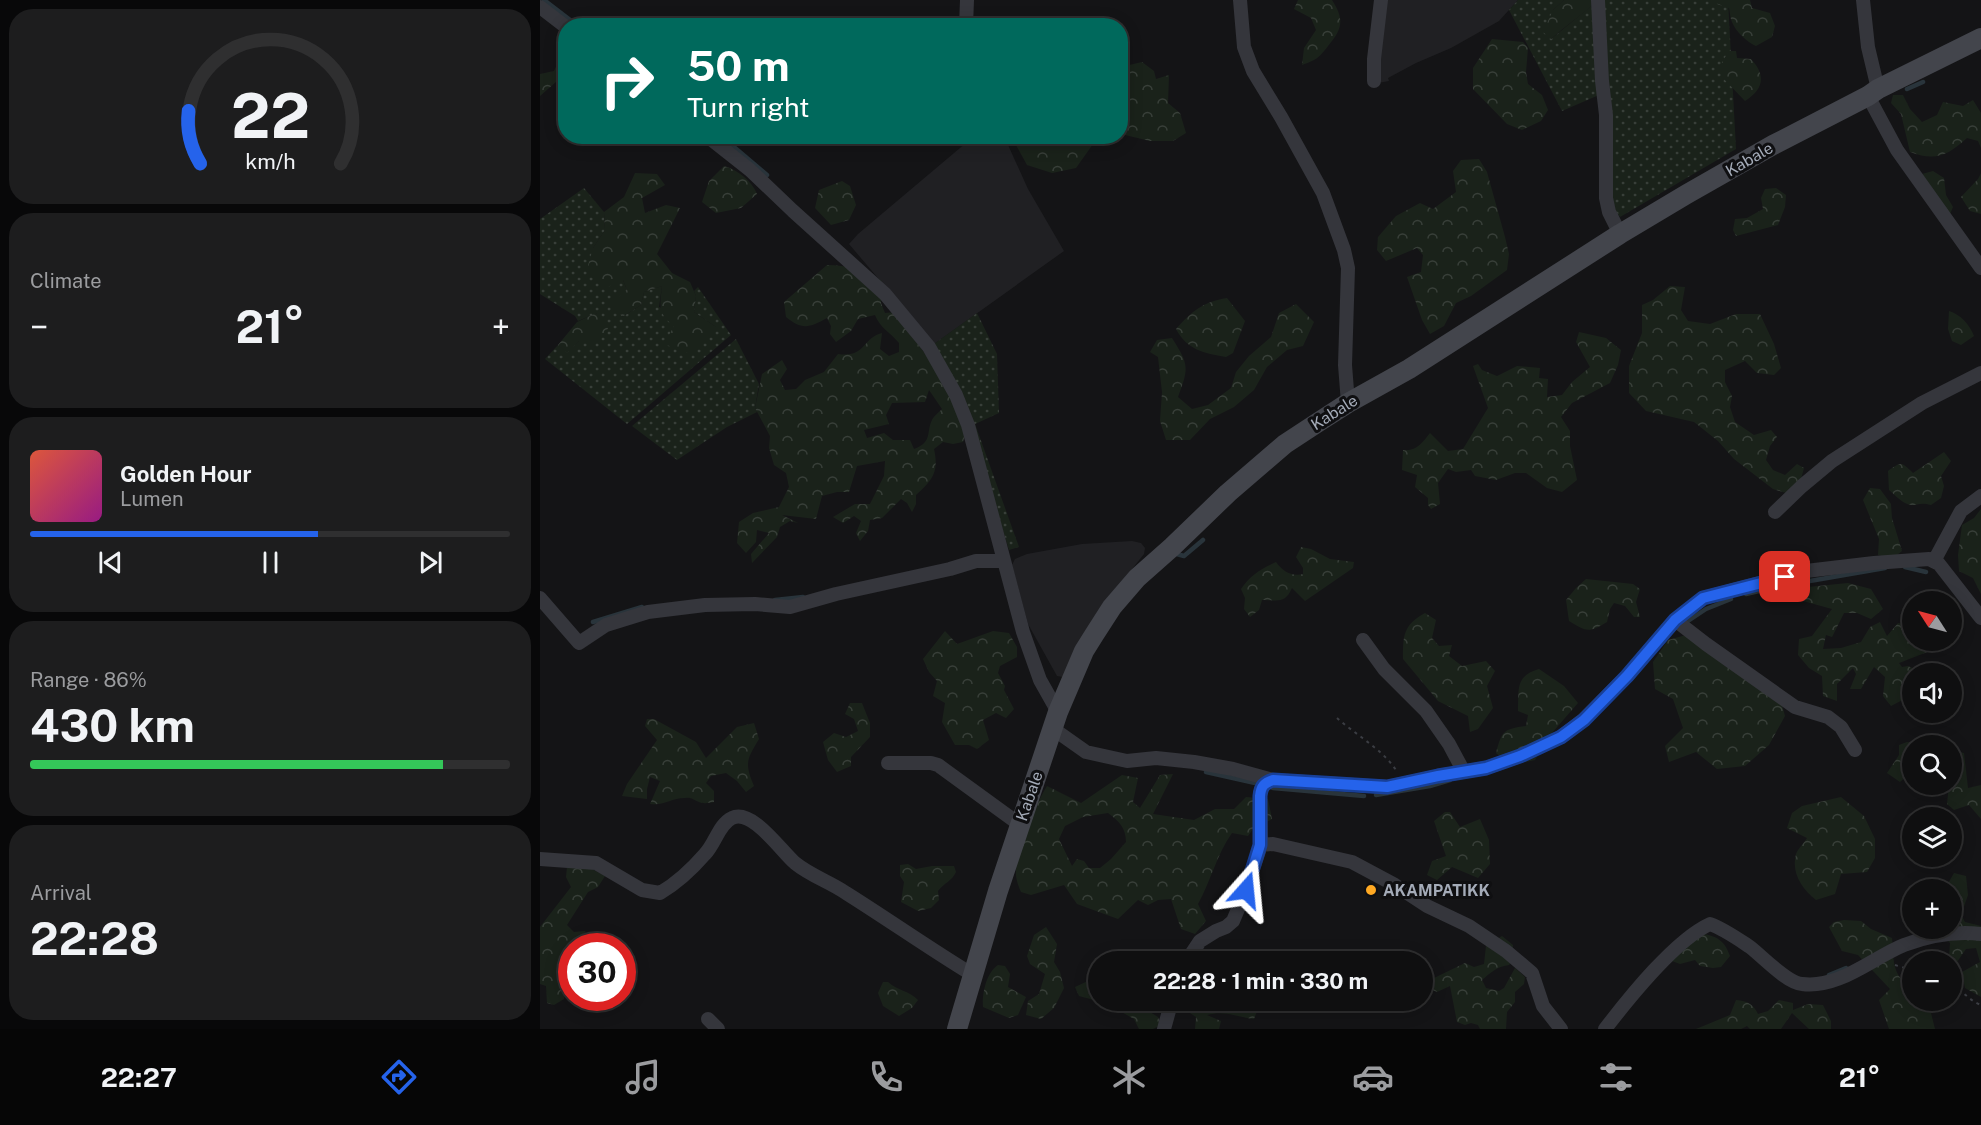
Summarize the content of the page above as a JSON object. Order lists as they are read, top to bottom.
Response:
{
  "streets": {
    "street": ["Kabale"]
  },
  "places": ["AKAMPATIKK"],
  "north": "top left",
  "page": {
    "turn": ["50 m", "Turn right"],
    "tile": [
      "Climate",
      ["Range · 86%", "430 km"],
      ["Arrival", "22:28"]
    ],
    "heat": ["−", "21°", "+"],
    "song": ["Golden Hour", "Lumen"],
    "map_buttons": ["+", "−"],
    "limit": "30",
    "trip": "22:28 · 1 min · 330 m",
    "tabs": ["22:27", "21°"],
    "gauge": ["22", "km/h"]
  }
}
